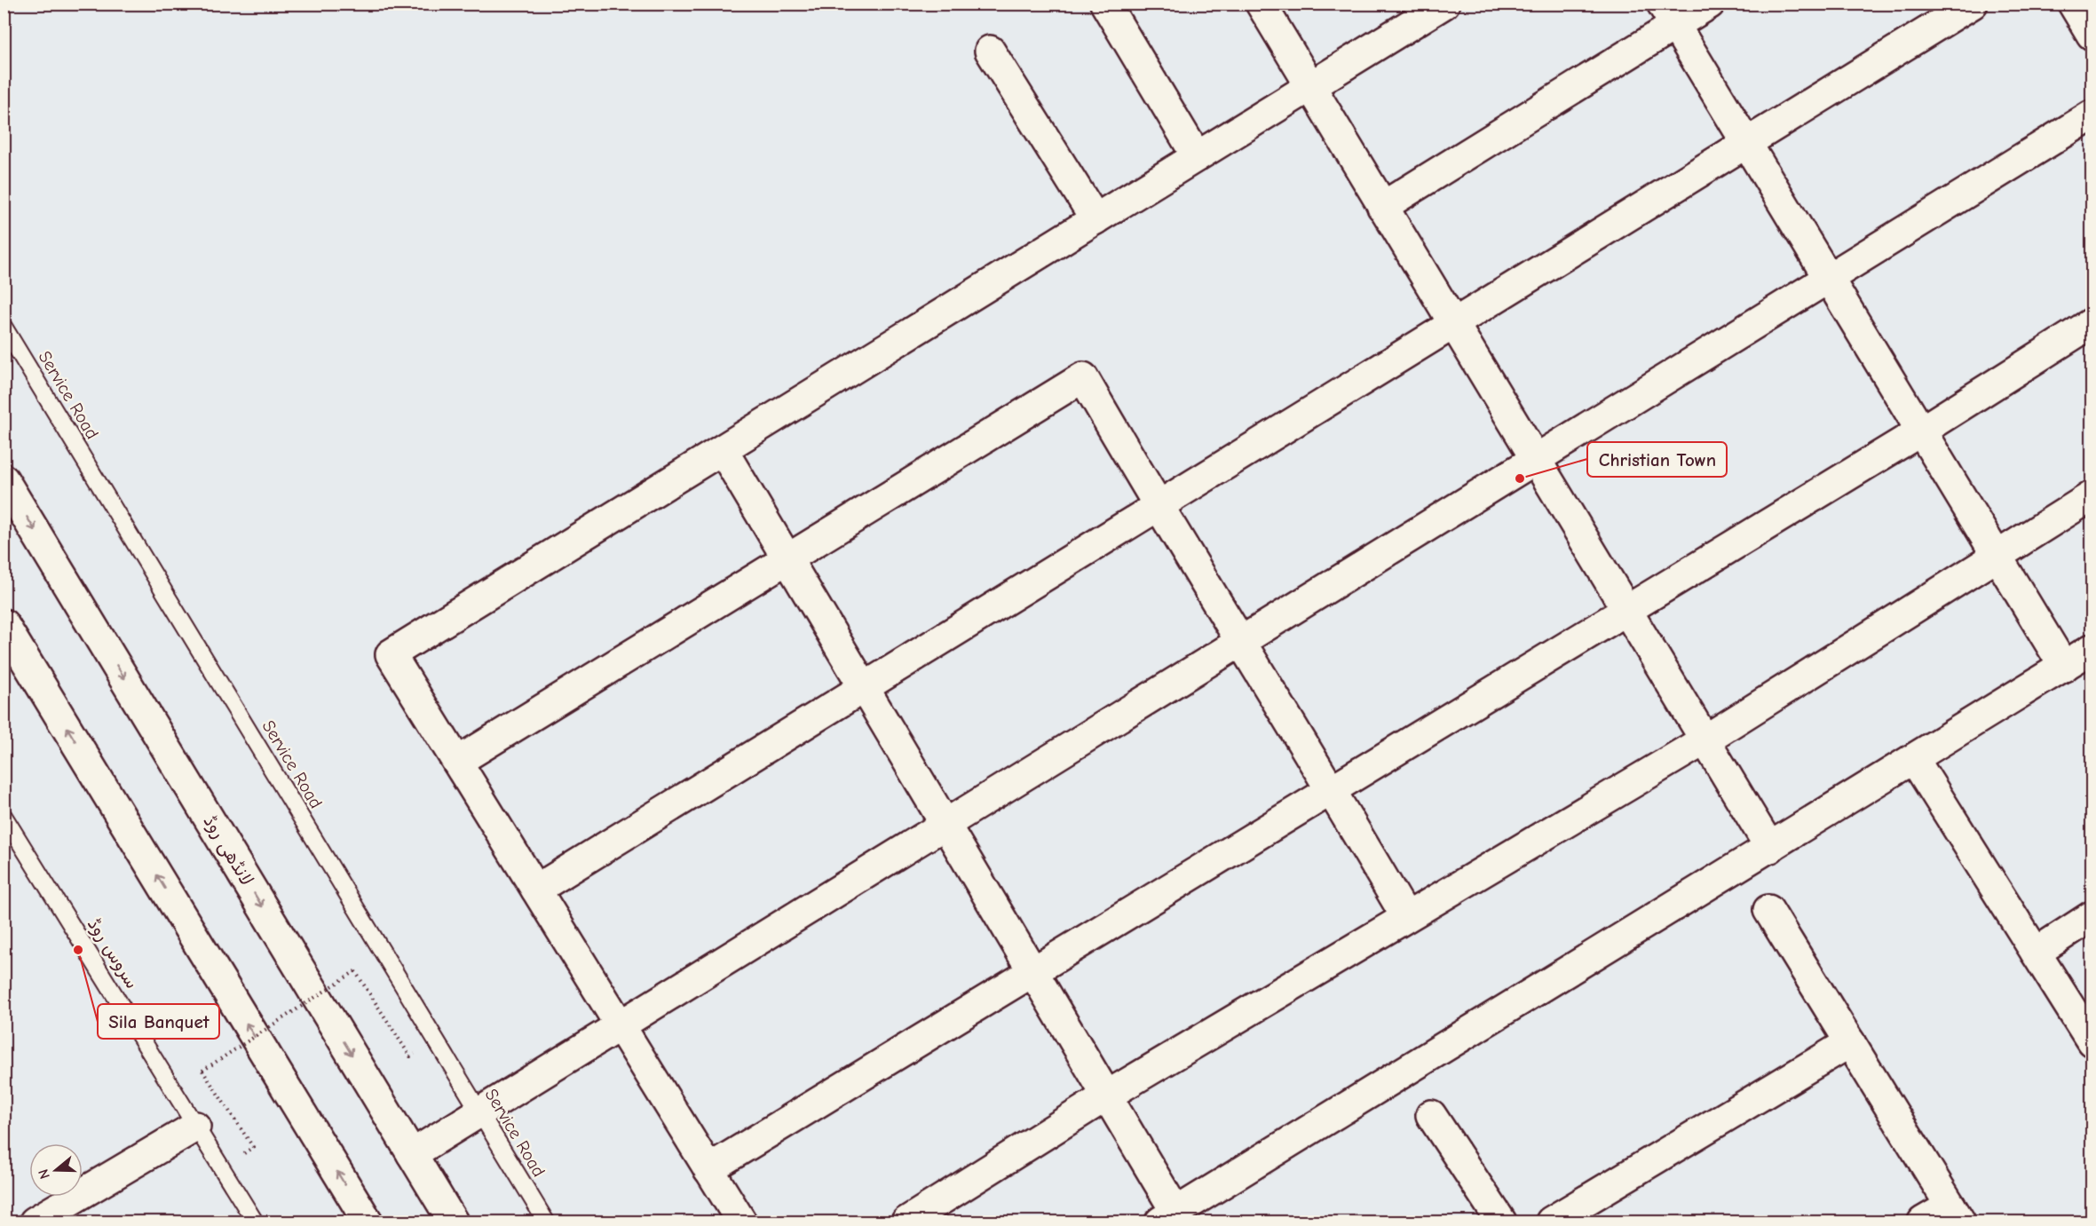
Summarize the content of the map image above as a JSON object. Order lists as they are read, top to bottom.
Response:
{
  "streets": {
    "street": ["لانڈھی روڈ"],
    "lane": ["Service Road", "سروس روڈ"]
  },
  "places": ["Christian Town", "Sila Banquet"],
  "north": "left"
}
